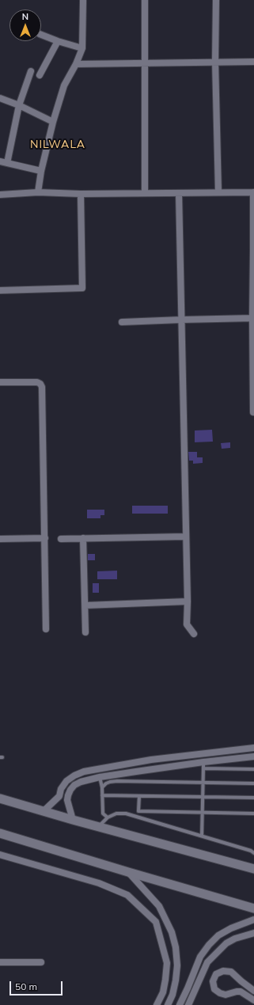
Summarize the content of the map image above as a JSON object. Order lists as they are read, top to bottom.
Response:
{
  "districts": ["NILWALA"],
  "scale_bar": "50 m",
  "north": "top"
}
